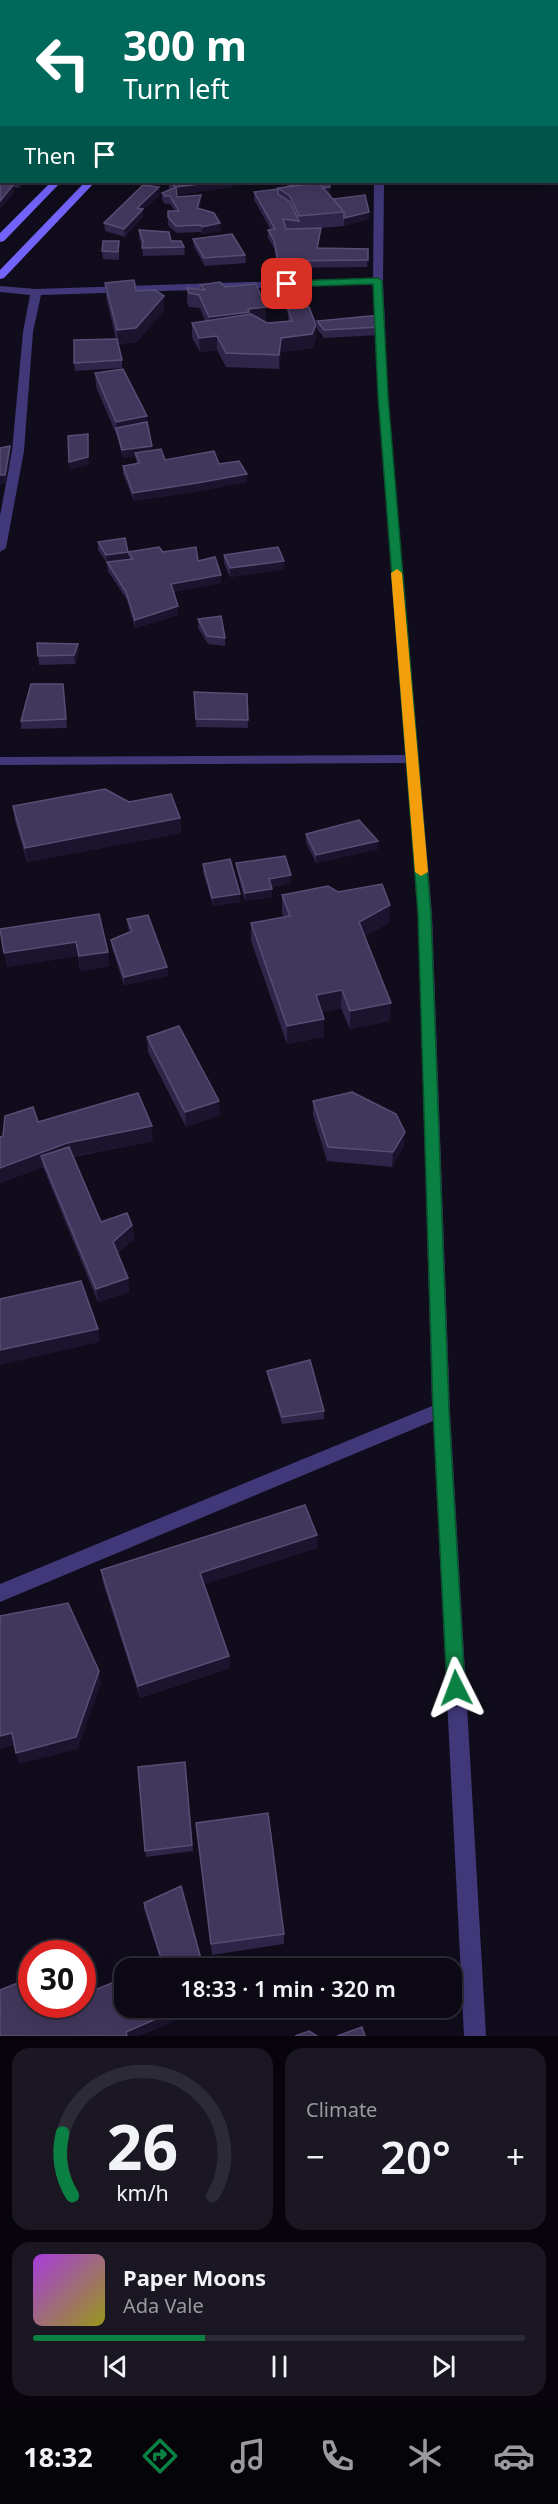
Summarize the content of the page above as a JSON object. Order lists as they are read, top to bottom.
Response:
{
  "page": {
    "turn": ["300 m", "Turn left"],
    "then": "Then",
    "limit": "30",
    "trip": "18:33 · 1 min · 320 m",
    "tile": "Climate",
    "heat": ["−", "20°", "+"],
    "song": ["Paper Moons", "Ada Vale"],
    "tabs": "18:32",
    "gauge": ["26", "km/h"]
  }
}
